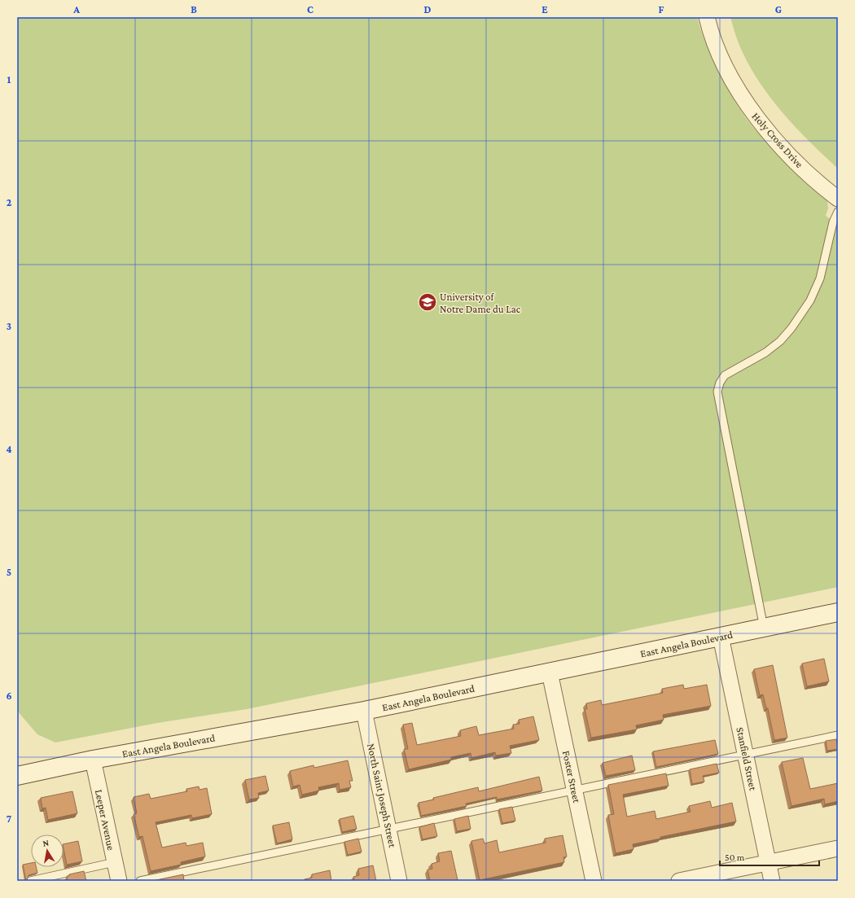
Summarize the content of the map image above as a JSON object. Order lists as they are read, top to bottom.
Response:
{
  "streets": {
    "main road": ["East Angela Boulevard"],
    "street": [
      "Holy Cross Drive",
      "Stanfield Street",
      "Foster Street",
      "North Saint Joseph Street",
      "Leeper Avenue"
    ]
  },
  "crossings": [
    ["East Angela Boulevard", "Stanfield Street"],
    ["East Angela Boulevard", "Foster Street"],
    ["East Angela Boulevard", "North Saint Joseph Street"],
    ["East Angela Boulevard", "Leeper Avenue"]
  ],
  "places": {
    "school or university": ["University of Notre Dame du Lac"]
  },
  "scale_bar": "50 m",
  "north": "top",
  "grid": {
    "columns": [
      "A",
      "B",
      "C",
      "D",
      "E",
      "F",
      "G"
    ],
    "rows": [
      "1",
      "2",
      "3",
      "4",
      "5",
      "6",
      "7"
    ]
  }
}
